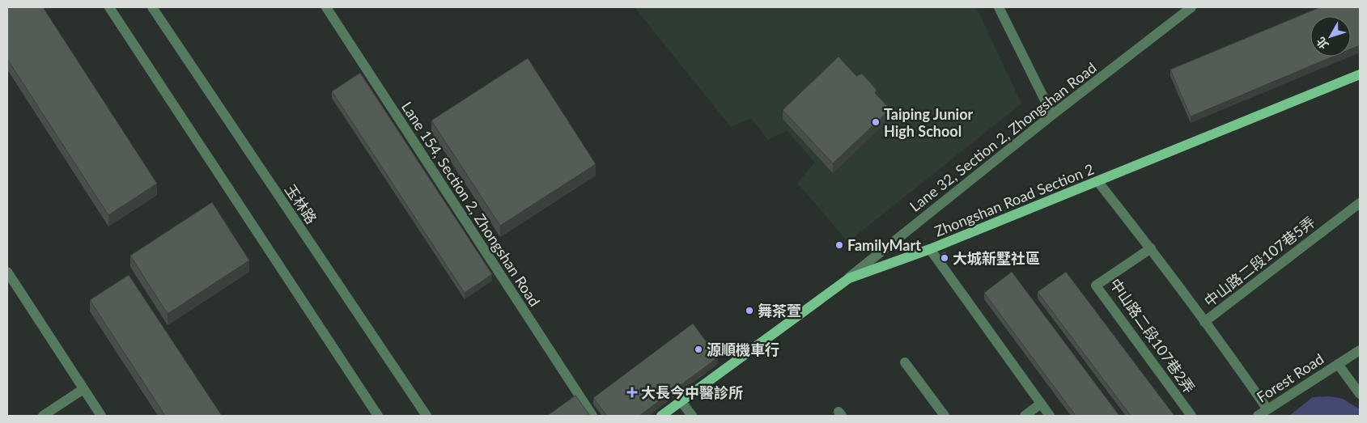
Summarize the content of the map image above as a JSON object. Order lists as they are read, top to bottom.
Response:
{
  "streets": {
    "main road": ["Zhongshan Road Section 2"],
    "street": [
      "Lane 32, Section 2, Zhongshan Road",
      "玉林路",
      "Lane 154, Section 2, Zhongshan Road",
      "中山路二段107巷5弄",
      "中山路二段107巷2弄",
      "Forest Road"
    ]
  },
  "crossings": [
    ["Lane 32, Section 2, Zhongshan Road", "Zhongshan Road Section 2"]
  ],
  "places": {
    "other": [
      "Taiping Junior High School",
      "FamilyMart",
      "大城新墅社區",
      "舞茶萱",
      "源順機車行"
    ],
    "health": ["大長今中醫診所"]
  },
  "north": "bottom left"
}
